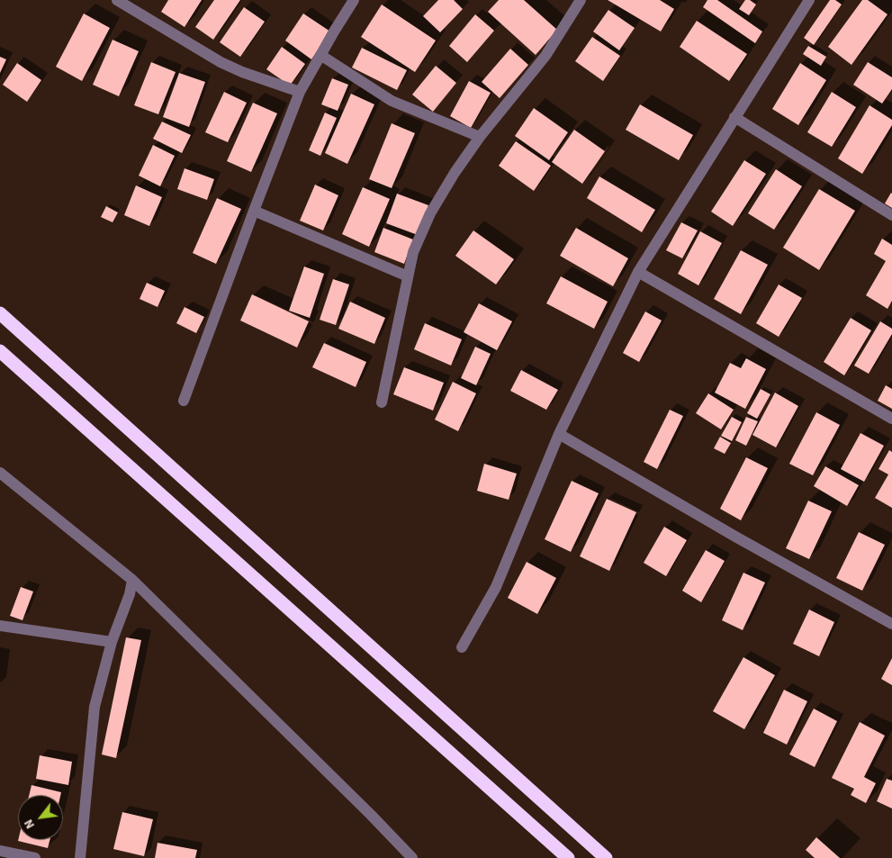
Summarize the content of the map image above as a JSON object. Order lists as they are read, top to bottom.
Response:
{
  "north": "bottom left"
}
